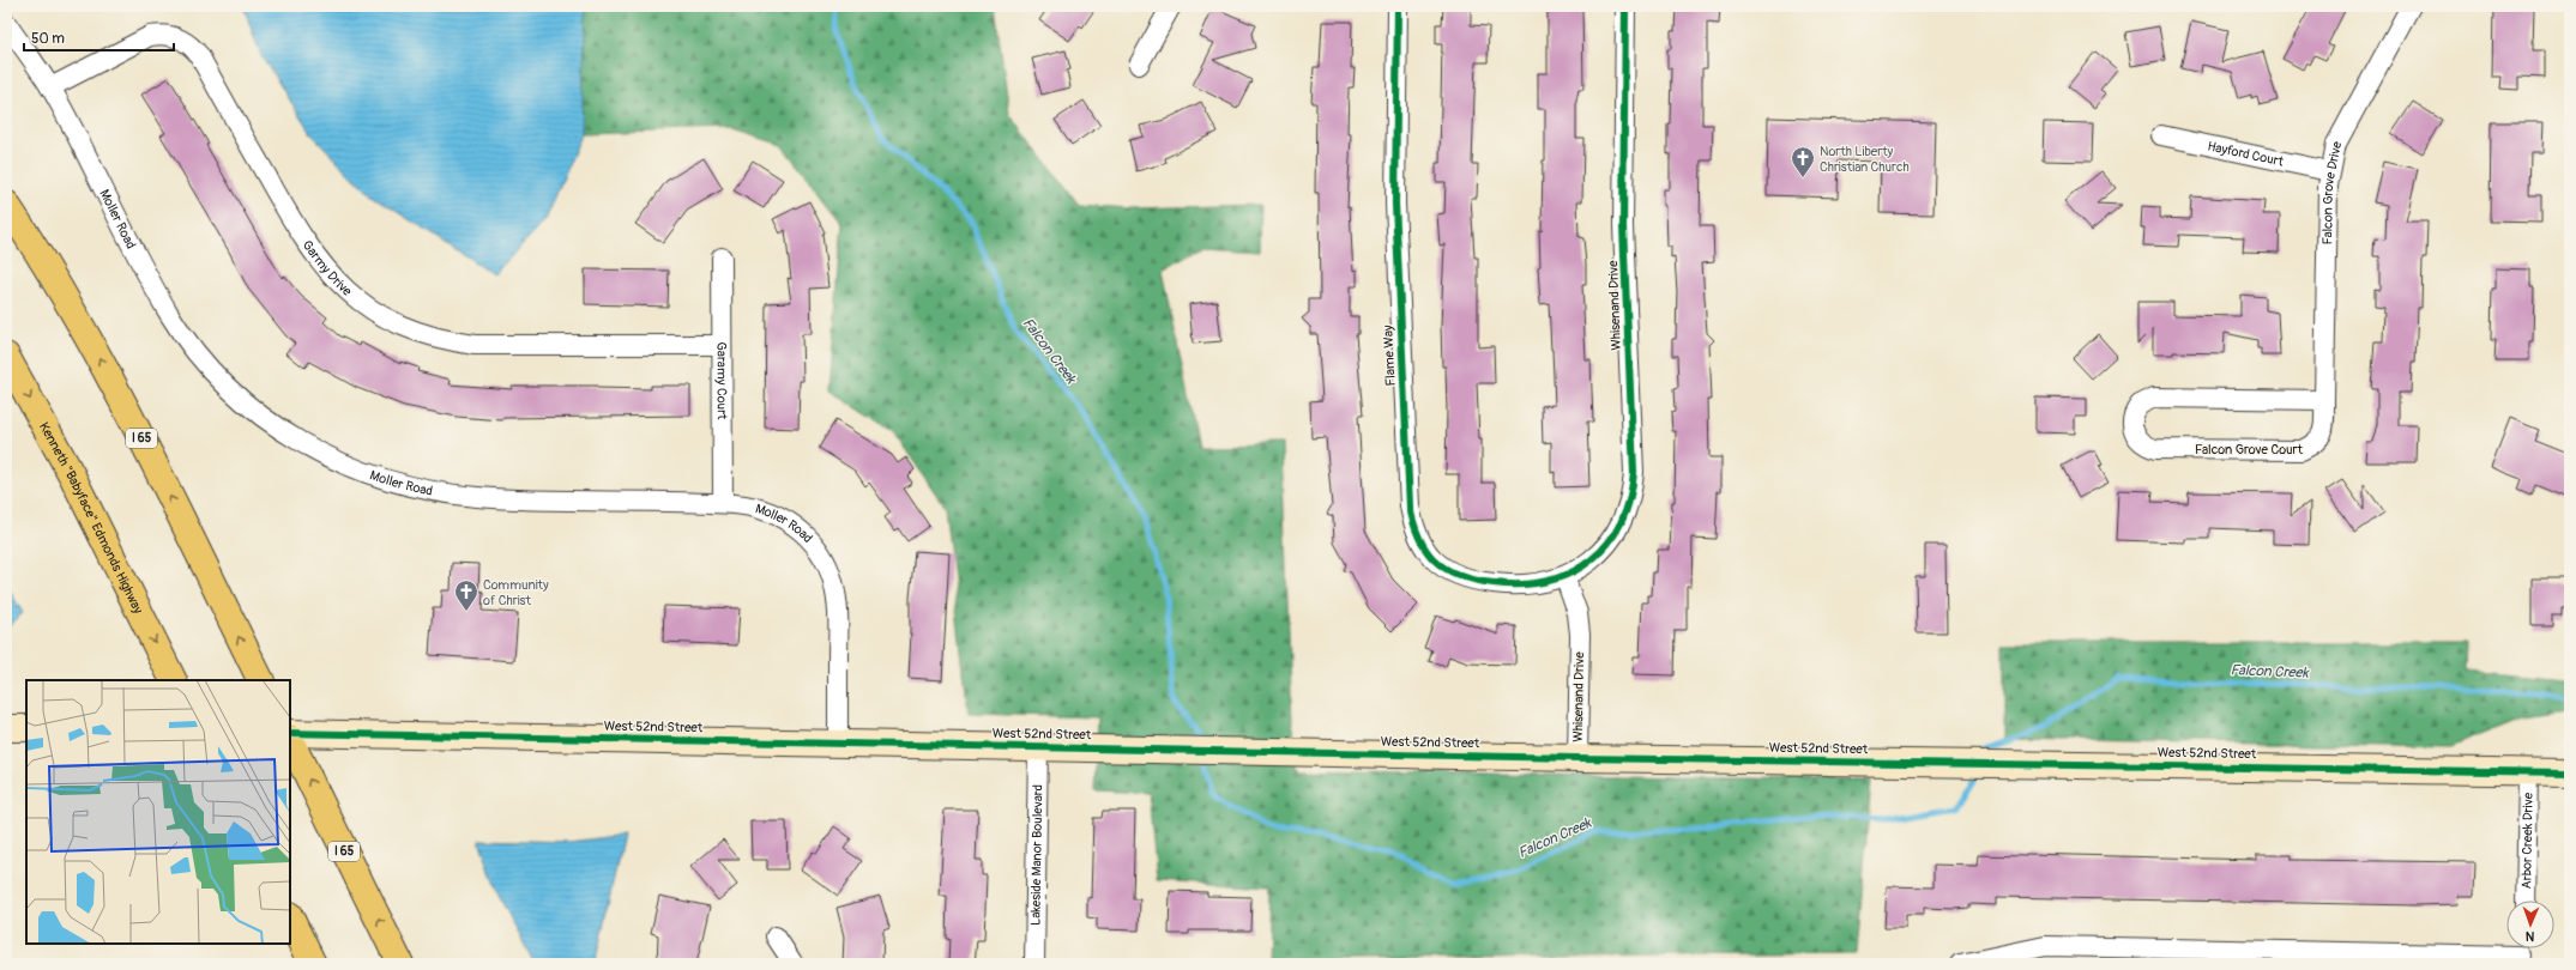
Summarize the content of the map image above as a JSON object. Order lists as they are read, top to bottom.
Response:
{
  "streets": {
    "highway": ["I 65", "Kenneth \"Babyface\" Edmonds Highway"],
    "street": [
      "Hayford Court",
      "Falcon Grove Drive",
      "Moller Road",
      "Garmy Drive",
      "Whisenand Drive",
      "Flame Way",
      "Garamy Court",
      "Falcon Grove Court",
      "West 52nd Street",
      "Arbor Creek Drive",
      "Lakeside Manor Boulevard"
    ]
  },
  "crossings": [
    ["Hayford Court", "Falcon Grove Drive"],
    ["Falcon Grove Drive", "Falcon Grove Court"],
    ["Moller Road", "Garmy Drive"],
    ["Moller Road", "Garamy Court"],
    ["Moller Road", "West 52nd Street"],
    ["Garmy Drive", "Garamy Court"],
    ["Whisenand Drive", "Flame Way"],
    ["Whisenand Drive", "West 52nd Street"],
    ["West 52nd Street", "Arbor Creek Drive"],
    ["West 52nd Street", "Lakeside Manor Boulevard"]
  ],
  "water": ["Falcon Creek"],
  "places": {
    "church": ["North Liberty Christian Church", "Community of Christ"]
  },
  "scale_bar": "50 m",
  "north": "bottom"
}
